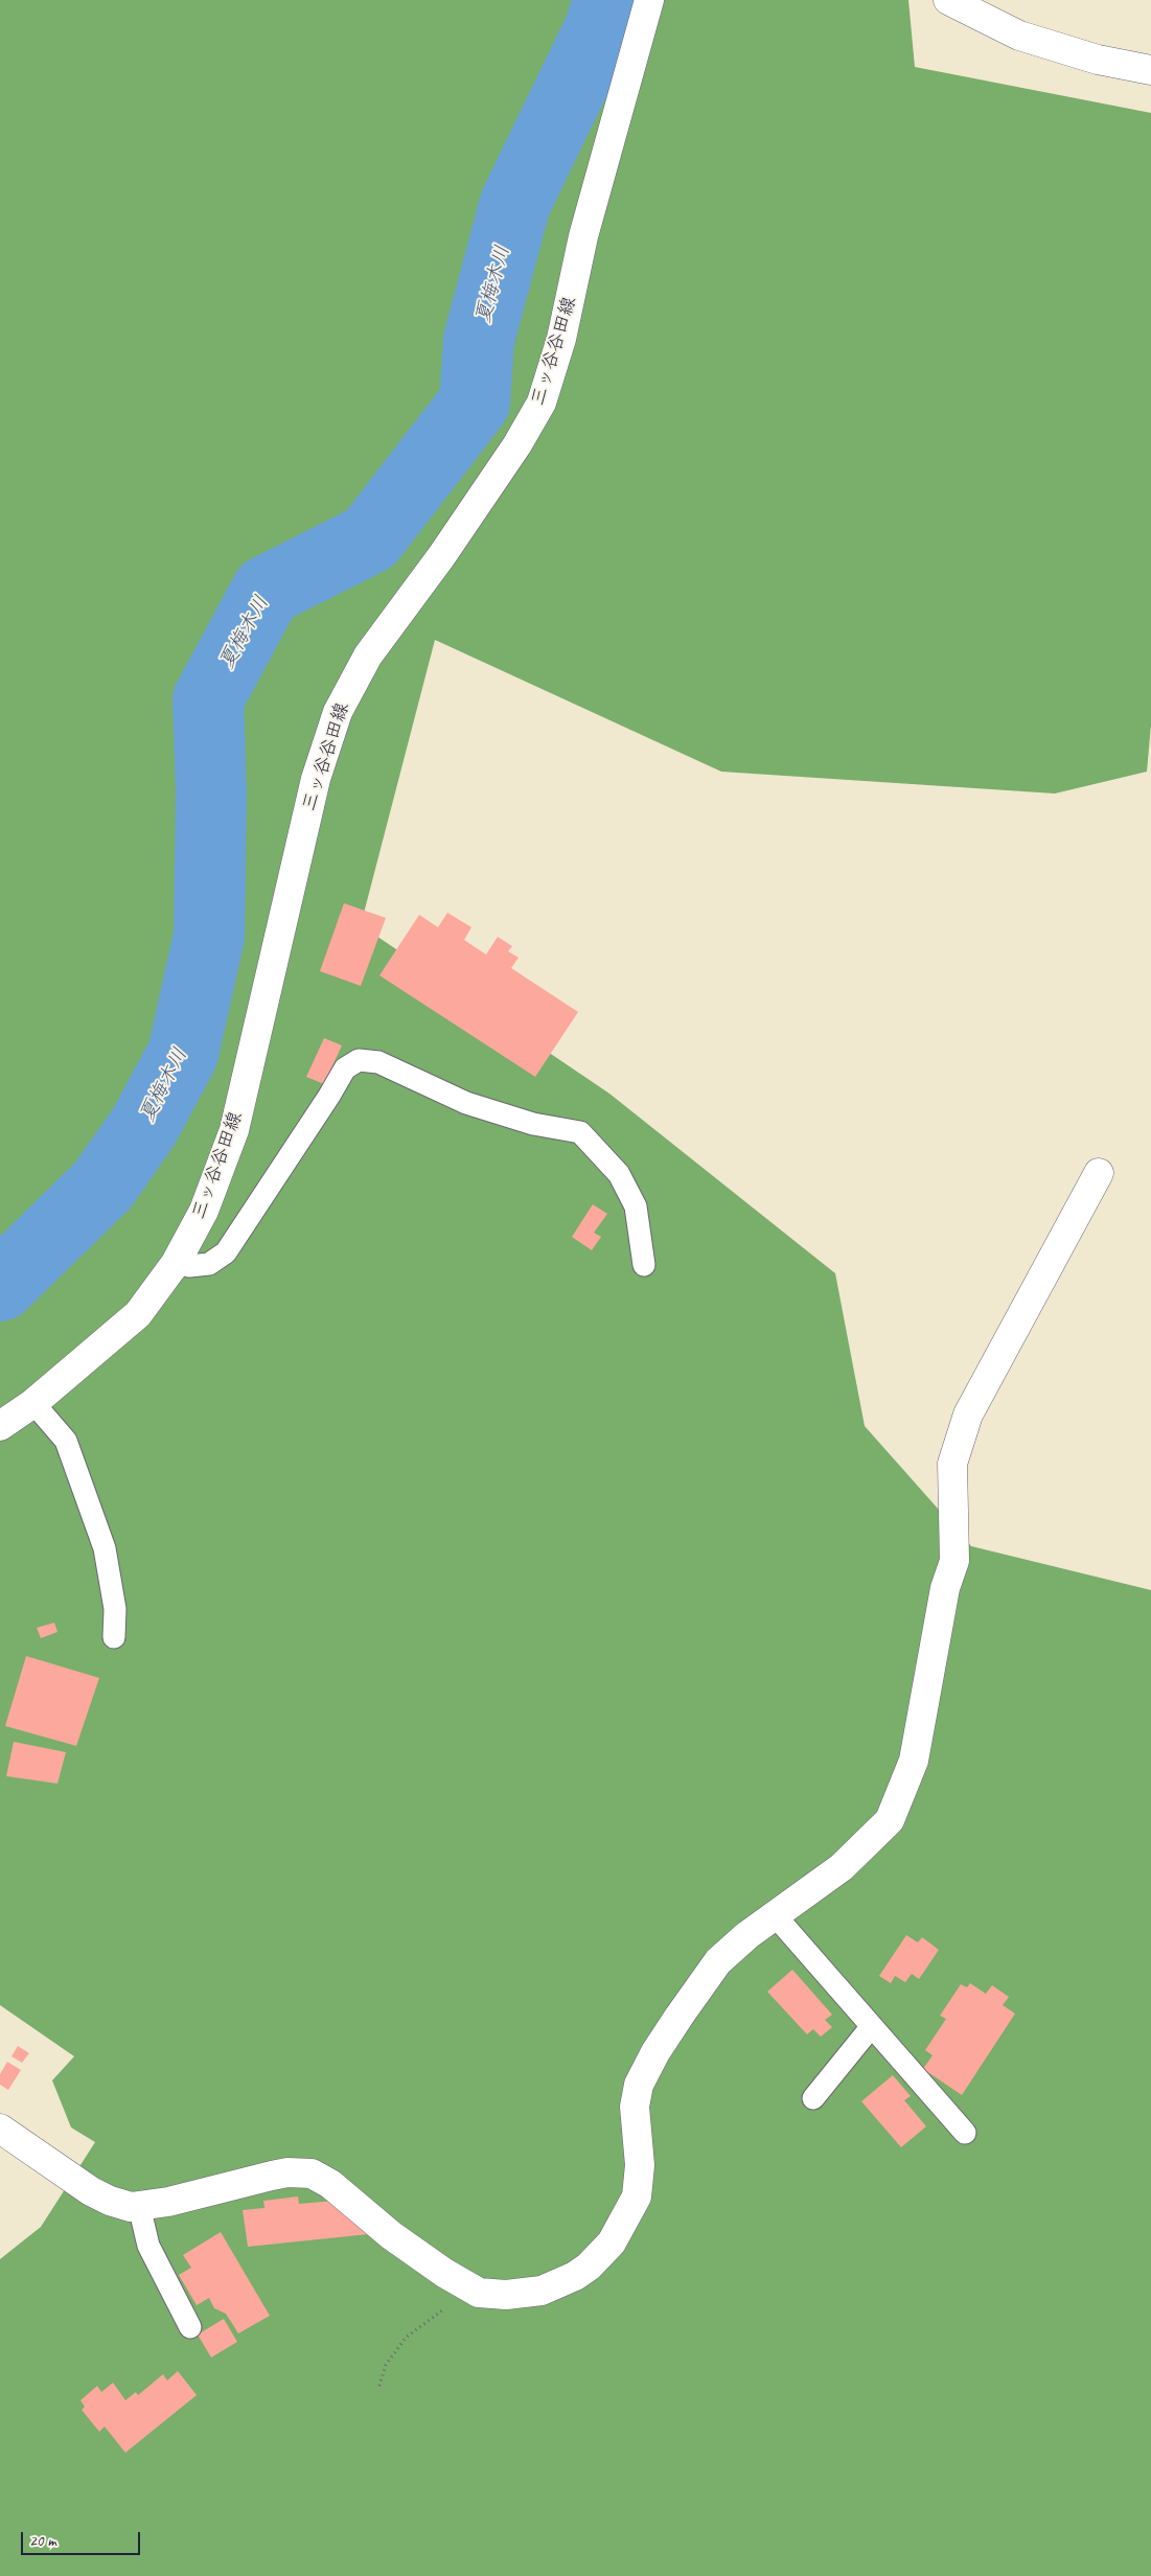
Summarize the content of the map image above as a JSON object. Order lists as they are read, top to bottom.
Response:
{
  "streets": {
    "street": ["三ッ谷谷田線"]
  },
  "water": ["夏梅木川"],
  "scale_bar": "20 m"
}
